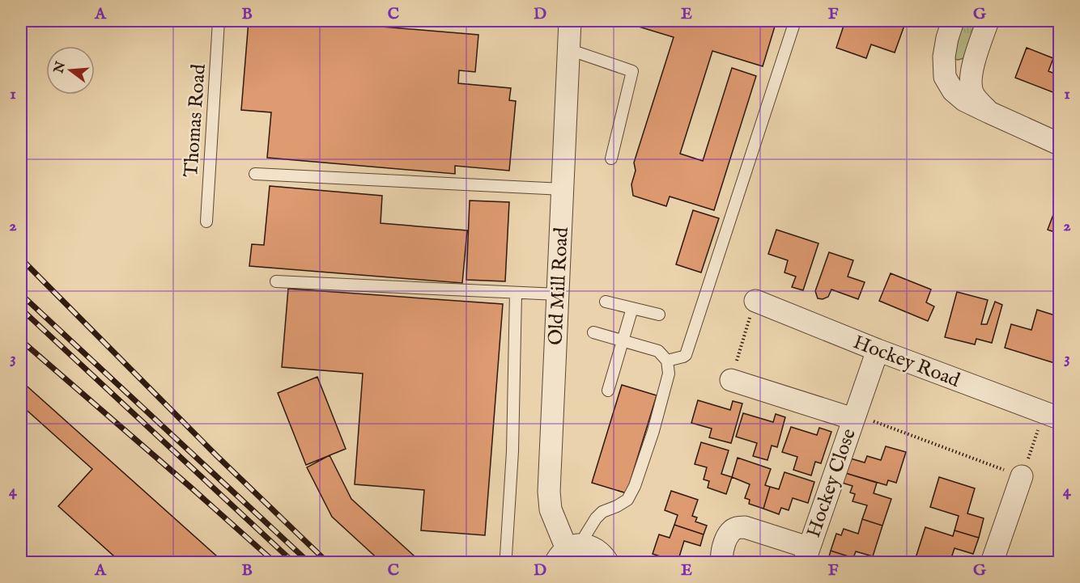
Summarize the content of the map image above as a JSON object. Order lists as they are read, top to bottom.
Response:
{
  "streets": {
    "street": ["Old Mill Road", "Hockey Road", "Hockey Close"],
    "lane": ["Thomas Road"]
  },
  "crossings": [
    ["Hockey Road", "Hockey Close"]
  ],
  "north": "left",
  "grid": {
    "columns": [
      "A",
      "B",
      "C",
      "D",
      "E",
      "F",
      "G"
    ],
    "rows": [
      "1",
      "2",
      "3",
      "4"
    ]
  }
}
